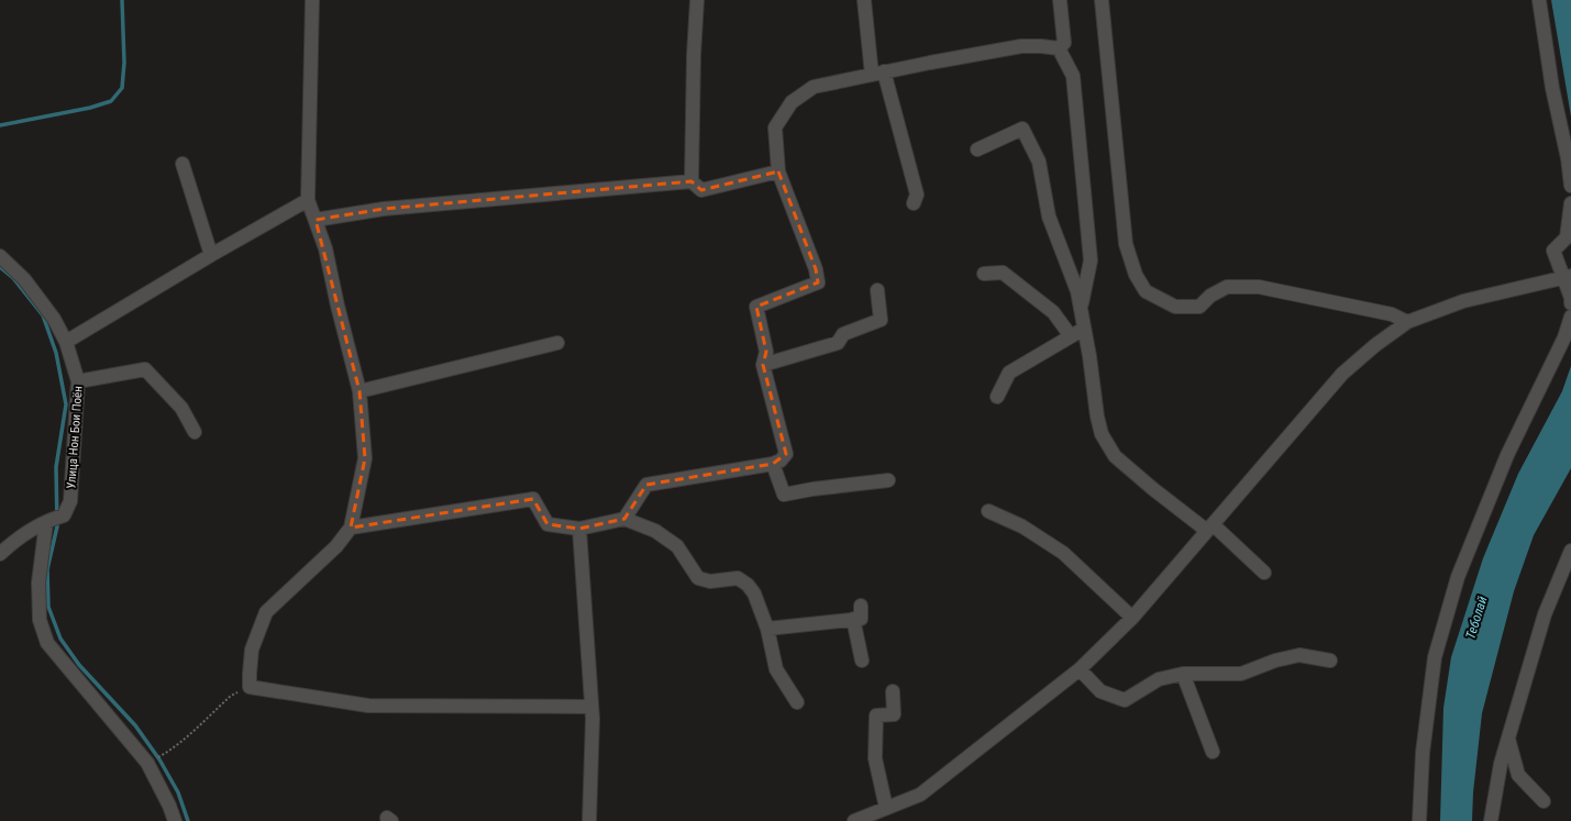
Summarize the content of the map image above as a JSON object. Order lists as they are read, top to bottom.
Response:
{
  "streets": {
    "street": ["Улица Нон Бои Поён"]
  },
  "water": ["Теболай"]
}
